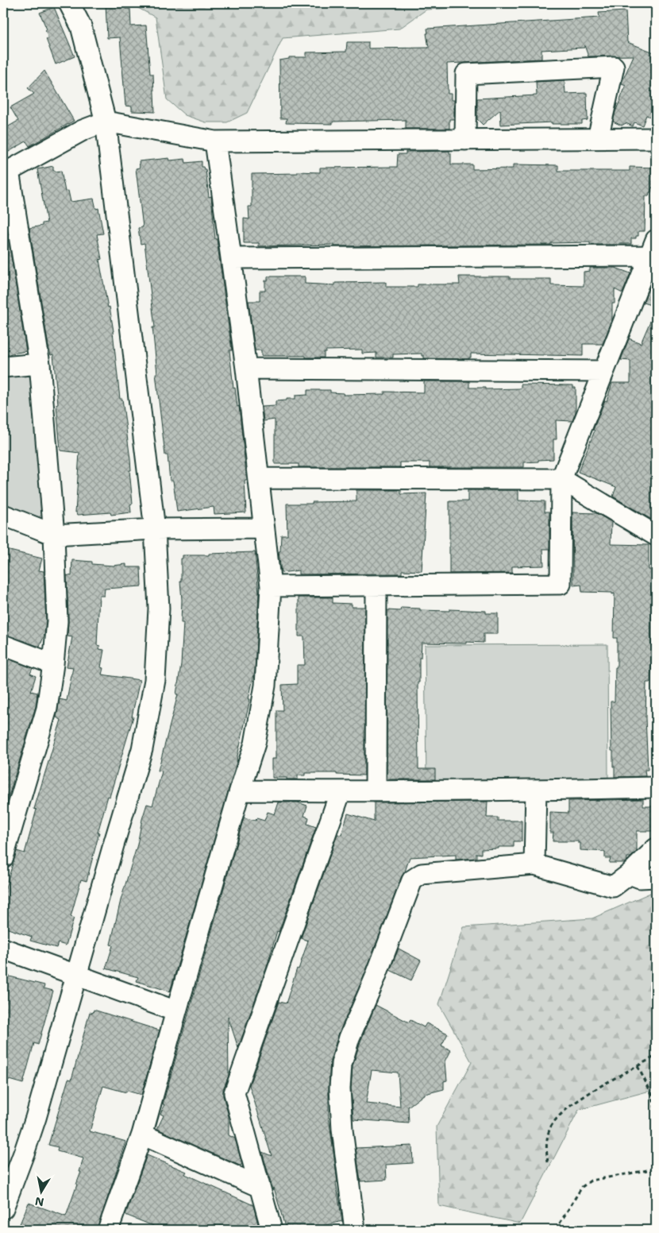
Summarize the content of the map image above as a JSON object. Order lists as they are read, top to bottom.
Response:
{
  "north": "bottom"
}
